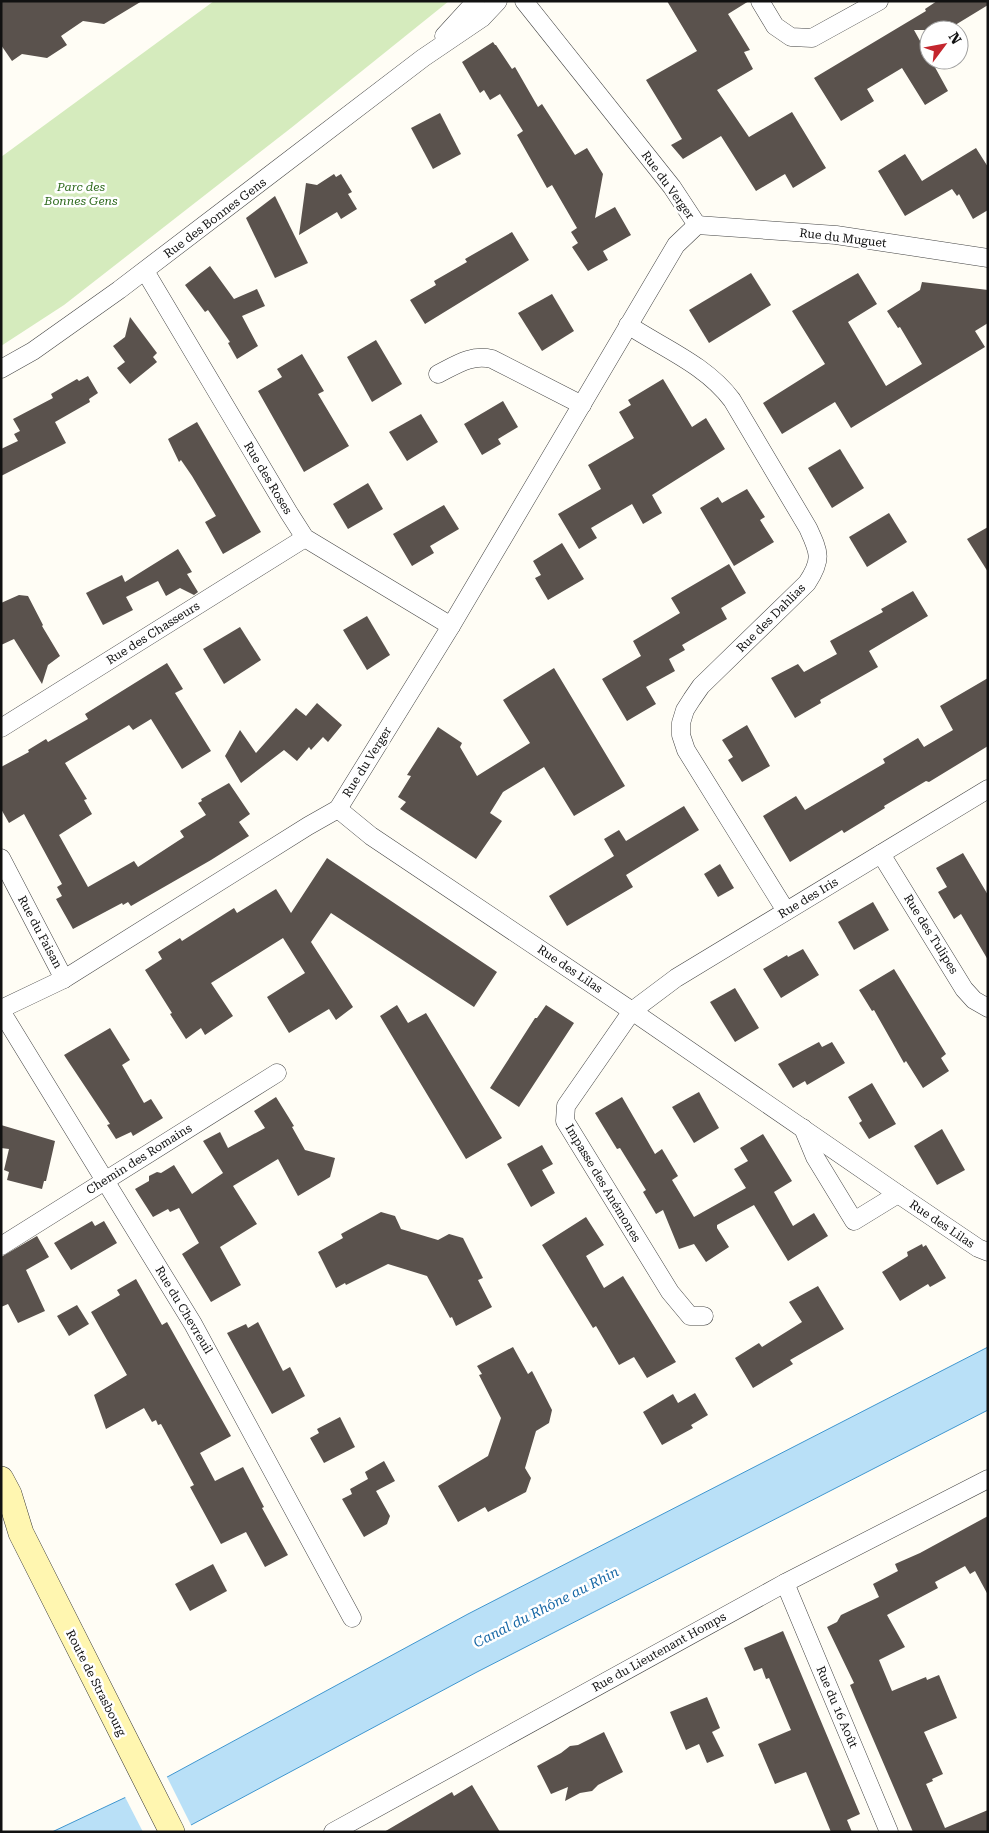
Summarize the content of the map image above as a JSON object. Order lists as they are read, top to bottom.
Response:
{
  "streets": {
    "main road": ["Route de Strasbourg"],
    "street": [
      "Rue du Verger",
      "Rue des Bonnes Gens",
      "Rue du Muguet",
      "Rue des Roses",
      "Rue des Dahlias",
      "Rue des Chasseurs",
      "Rue des Iris",
      "Rue du Faisan",
      "Rue des Tulipes",
      "Rue des Lilas",
      "Chemin des Romains",
      "Impasse des Anémones",
      "Rue du Chevreuil",
      "Rue du Lieutenant Homps",
      "Rue du 16 Août"
    ]
  },
  "crossings": [
    ["Rue du Verger", "Rue du Muguet"],
    ["Rue du Verger", "Rue des Roses"],
    ["Rue du Verger", "Rue des Dahlias"],
    ["Rue du Verger", "Rue du Faisan"],
    ["Rue du Verger", "Rue des Lilas"],
    ["Rue du Verger", "Rue du Chevreuil"],
    ["Rue des Bonnes Gens", "Rue des Roses"],
    ["Rue des Roses", "Rue des Chasseurs"],
    ["Rue des Dahlias", "Rue des Iris"],
    ["Rue des Iris", "Rue des Tulipes"],
    ["Rue des Iris", "Rue des Lilas"],
    ["Rue des Iris", "Impasse des Anémones"],
    ["Rue des Lilas", "Impasse des Anémones"],
    ["Chemin des Romains", "Rue du Chevreuil"],
    ["Rue du Lieutenant Homps", "Rue du 16 Août"]
  ],
  "water": ["Canal du Rhône au Rhin"],
  "parks": ["Parc des Bonnes Gens"],
  "north": "top right"
}
